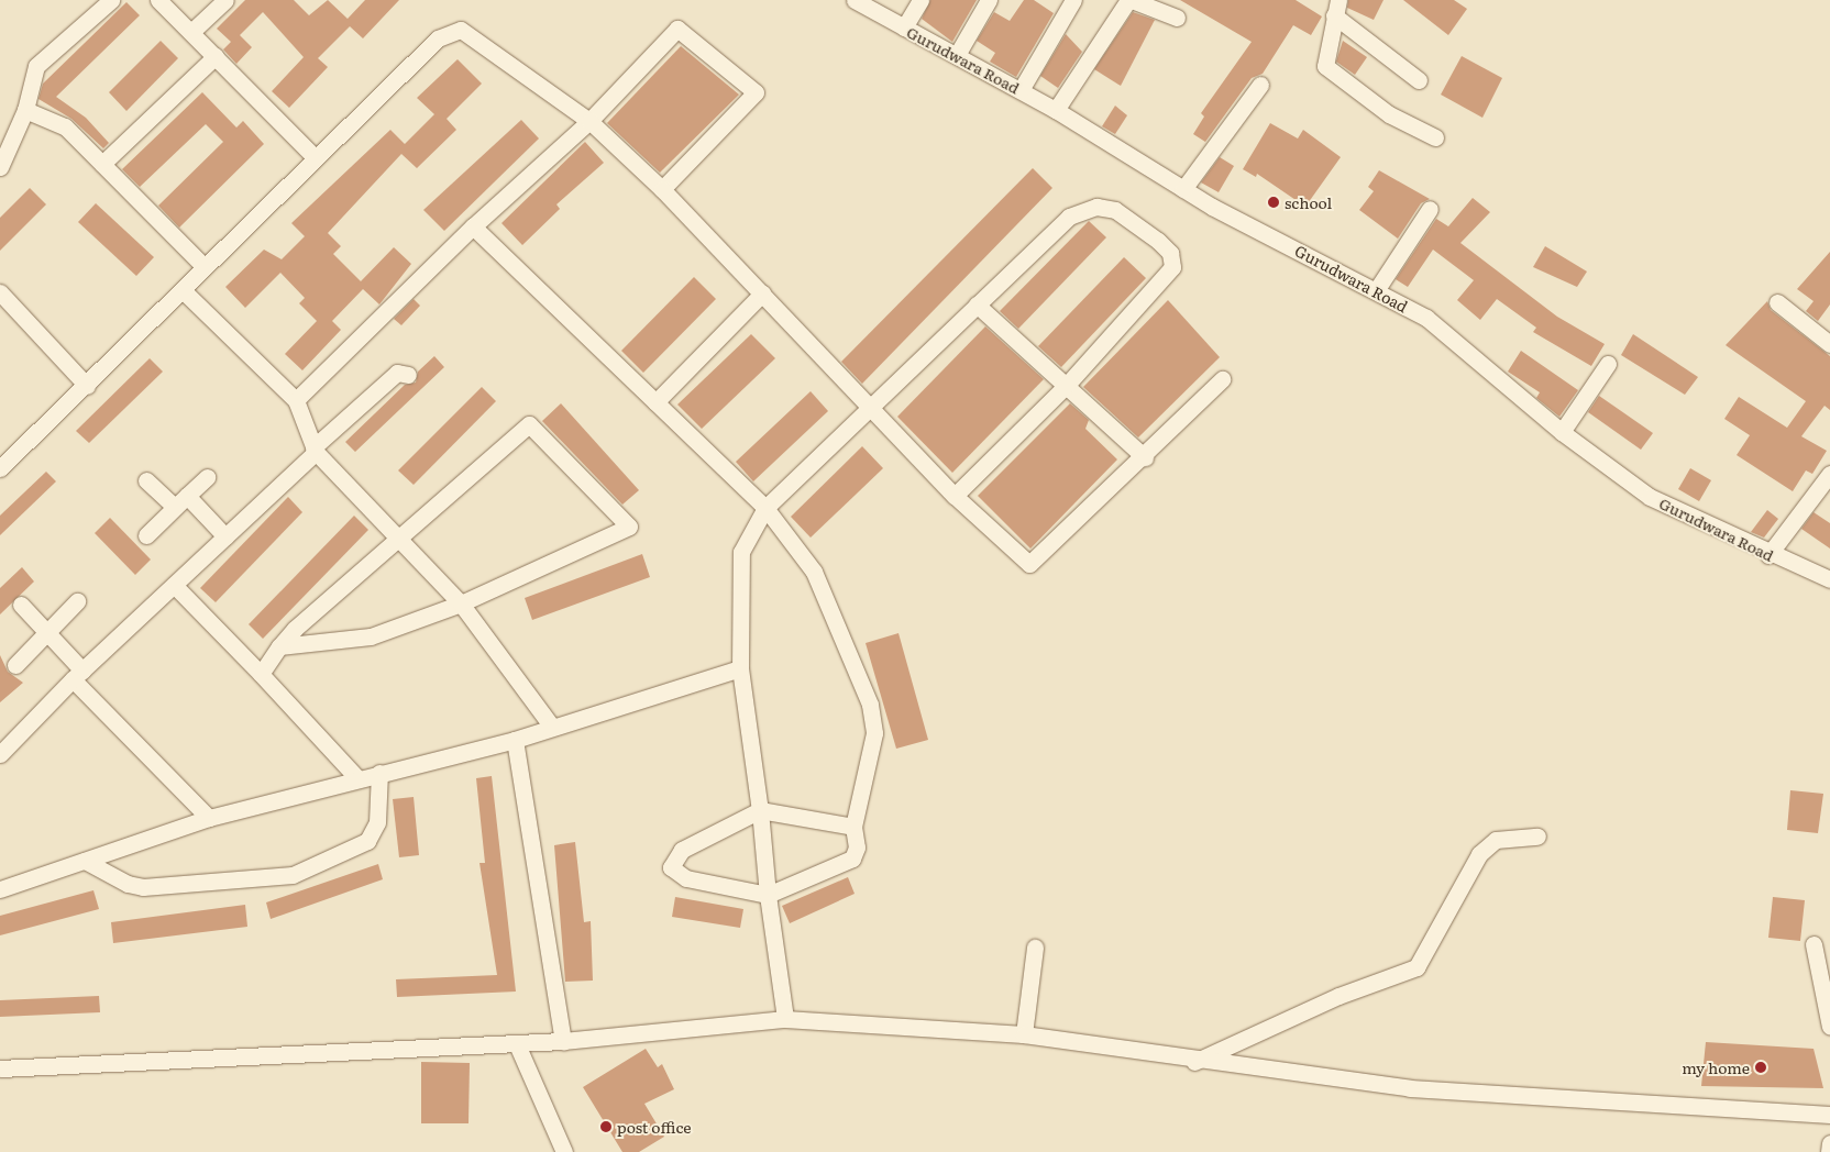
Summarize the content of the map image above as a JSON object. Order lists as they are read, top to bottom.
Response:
{
  "streets": {
    "street": ["Gurudwara Road"]
  },
  "places": ["school", "my home", "post office"]
}
